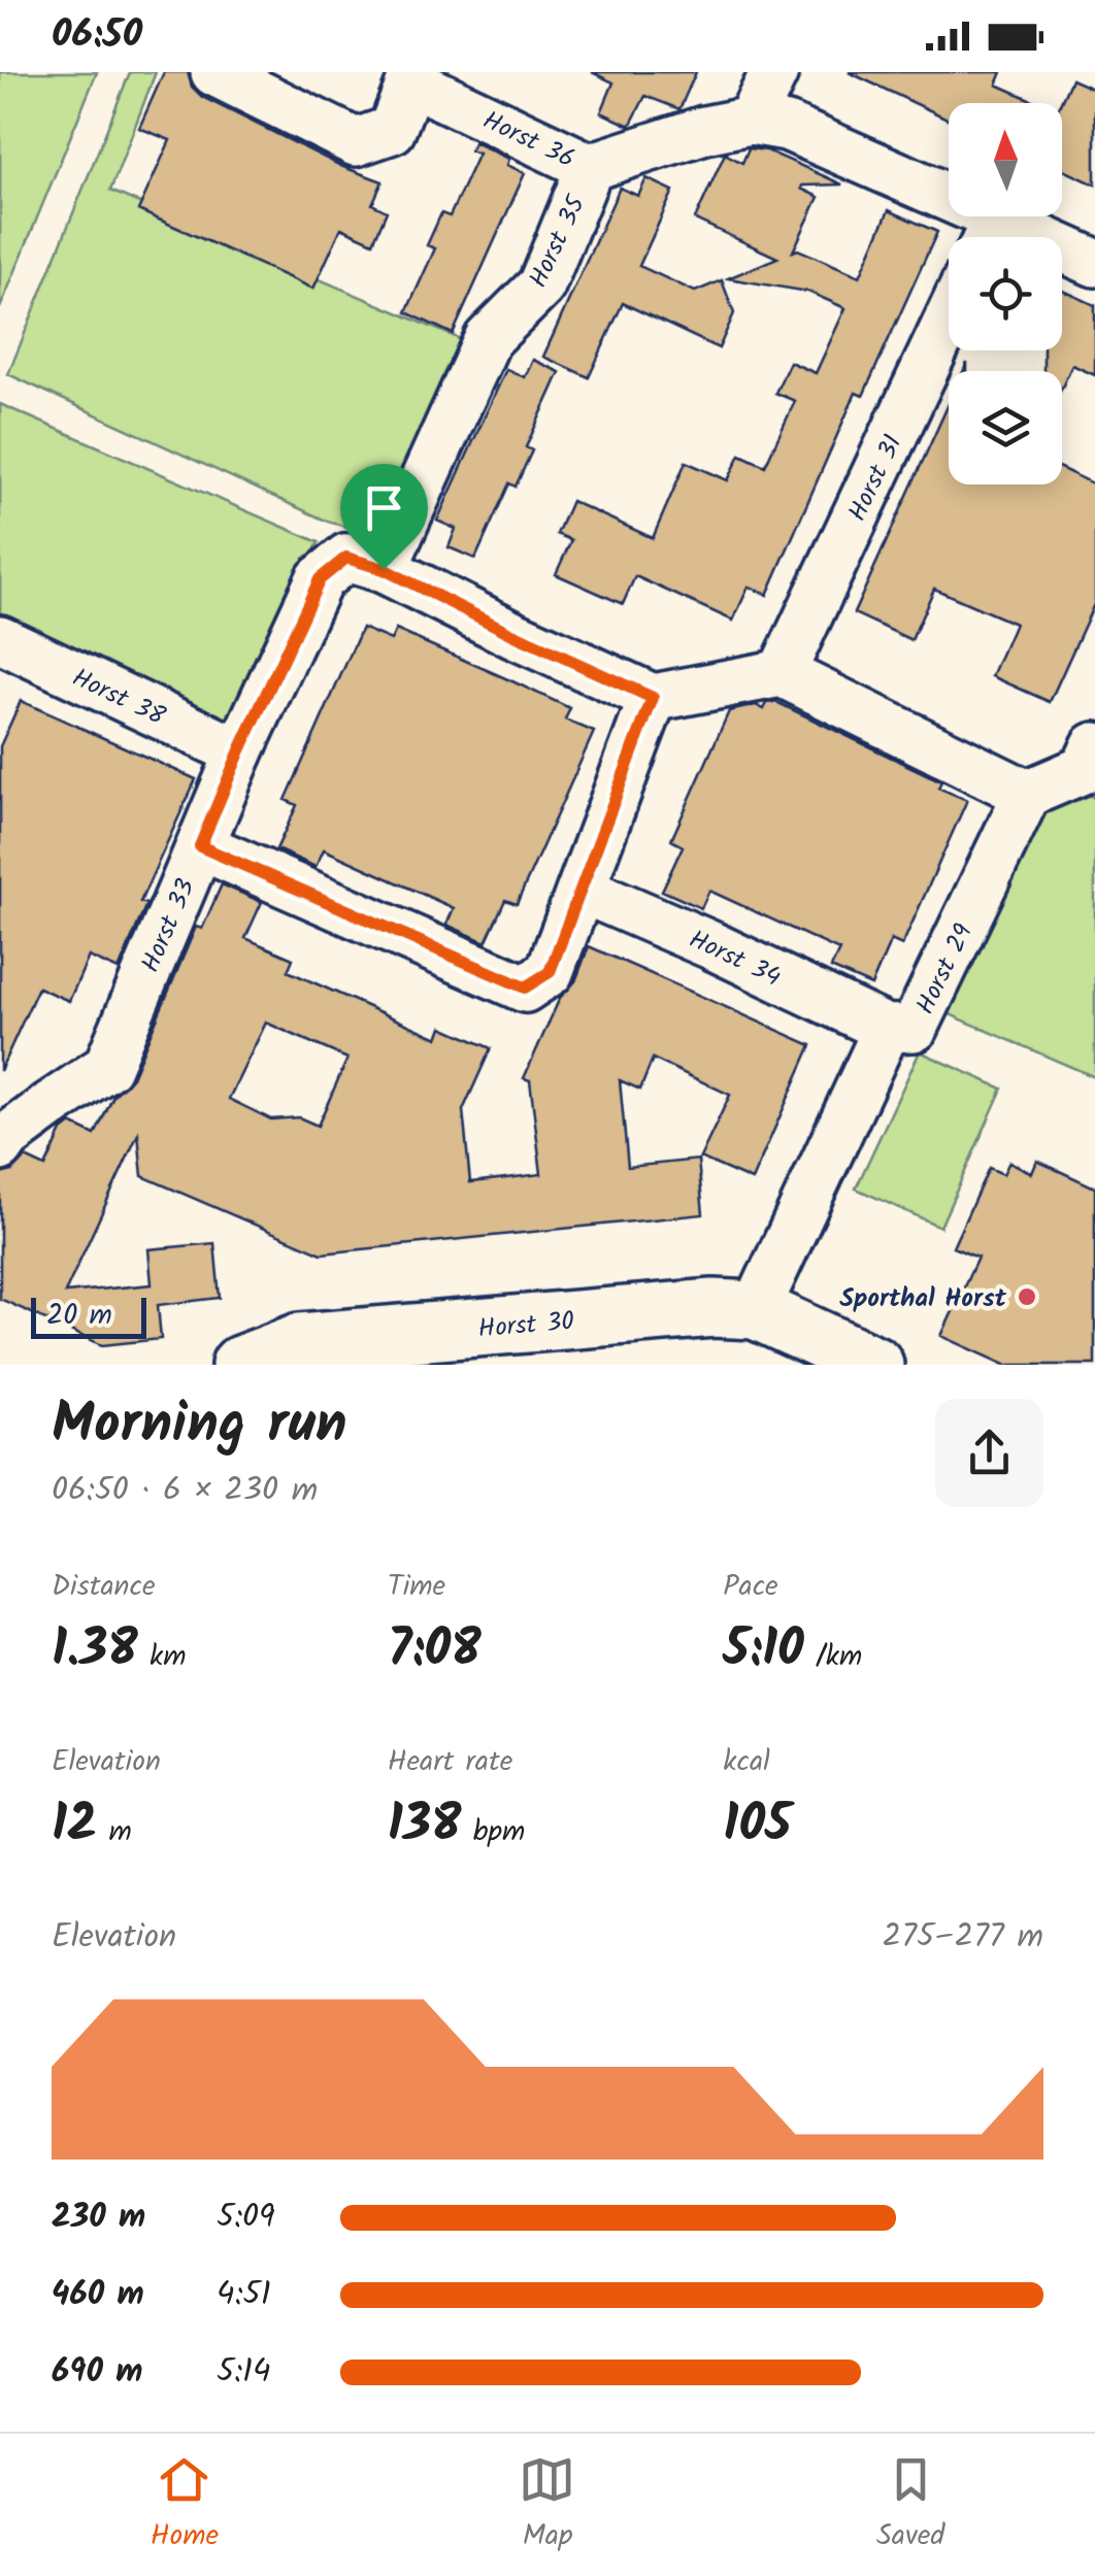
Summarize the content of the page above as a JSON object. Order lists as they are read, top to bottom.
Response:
{
  "streets": {
    "street": [
      "Horst 36",
      "Horst 35",
      "Horst 31",
      "Horst 38",
      "Horst 33",
      "Horst 34",
      "Horst 29",
      "Horst 30"
    ]
  },
  "crossings": [
    ["Horst 36", "Horst 35"],
    ["Horst 35", "Horst 33"],
    ["Horst 38", "Horst 33"],
    ["Horst 34", "Horst 29"],
    ["Horst 29", "Horst 30"]
  ],
  "places": ["Sporthal Horst"],
  "scale_bar": "20 m",
  "north": "top",
  "page": {
    "status": "06:50",
    "scale": "20 m",
    "heading": ["Morning run", "06:50 · 6 × 230 m"],
    "stats": [
      ["Distance", "1.38 km"],
      ["Time", "7:08"],
      ["Pace", "5:10 /km"],
      ["Elevation", "12 m"],
      ["Heart rate", "138 bpm"],
      ["kcal", "105"]
    ],
    "chart": ["Elevation", "275–277 m"],
    "list": [
      {
        "name": "230 m",
        "note": "5:09"
      },
      {
        "name": "460 m",
        "note": "4:51"
      },
      {
        "name": "690 m",
        "note": "5:14"
      }
    ],
    "tabs": ["Home", "Map", "Saved"]
  }
}
